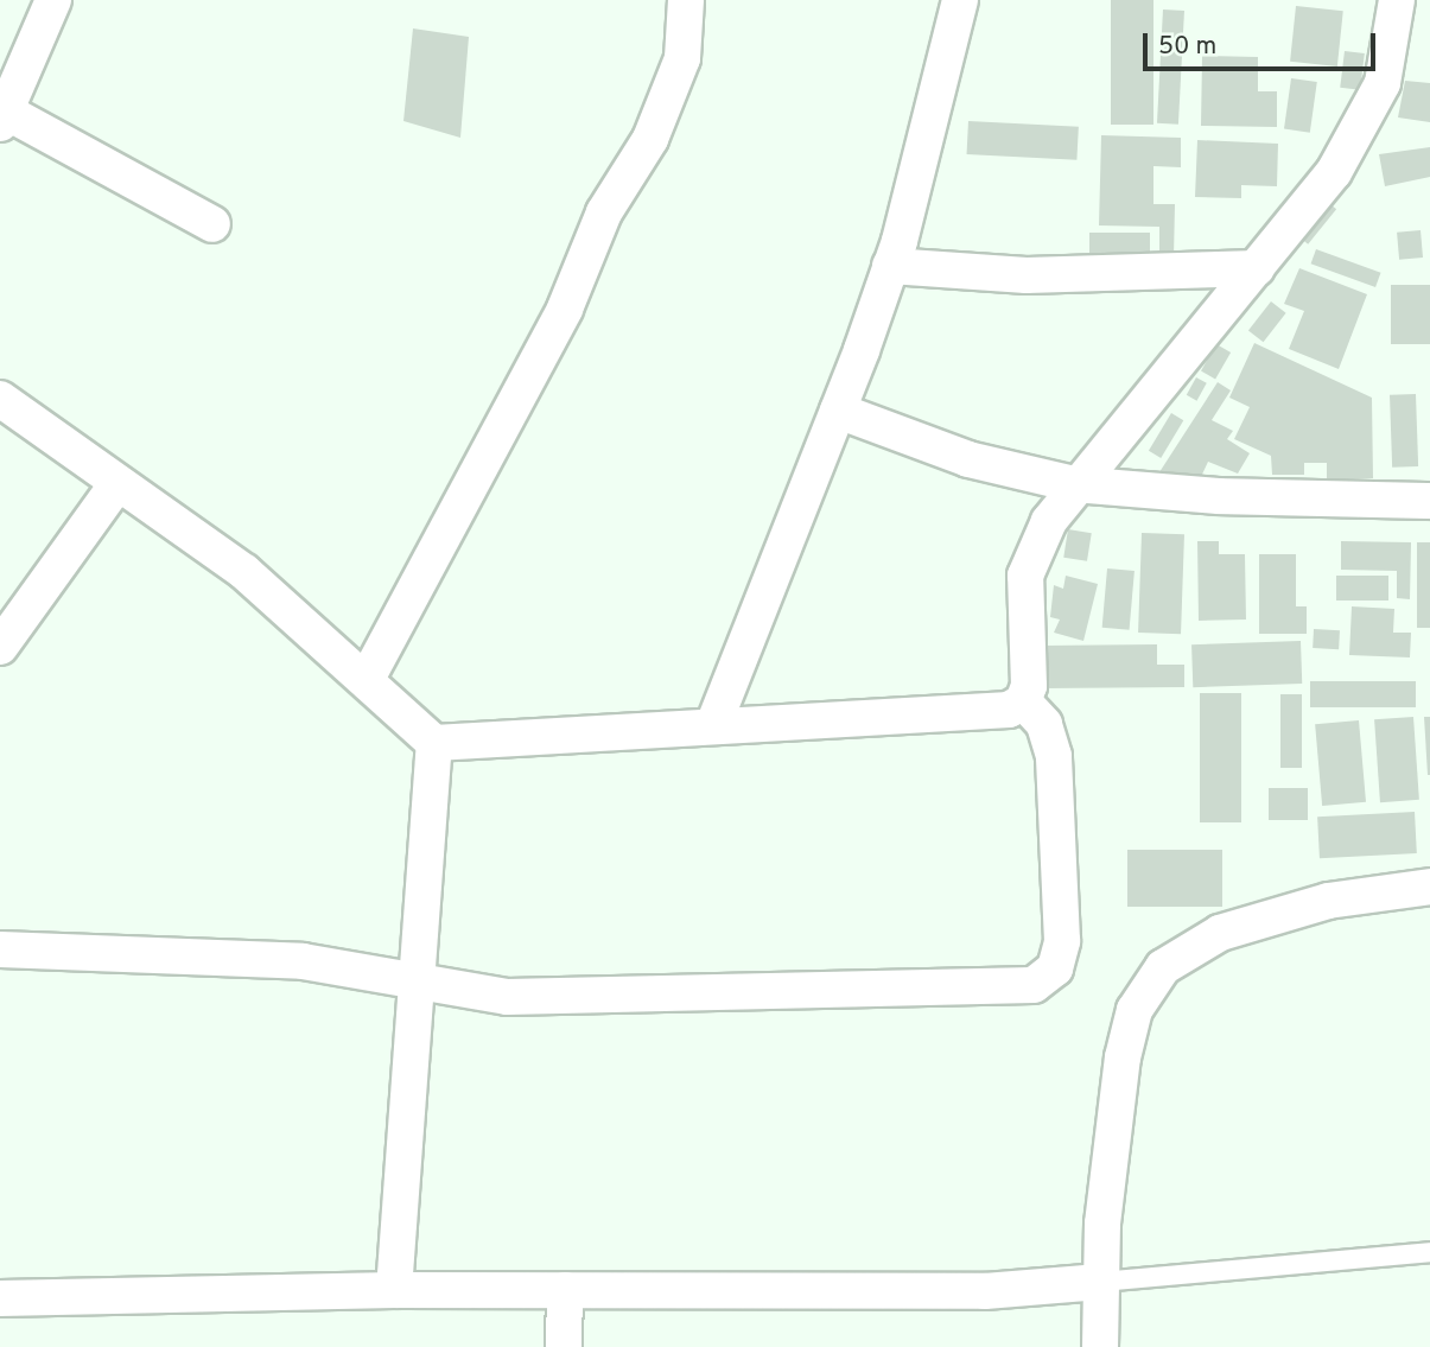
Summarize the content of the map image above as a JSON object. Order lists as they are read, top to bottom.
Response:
{
  "scale_bar": "50 m"
}
